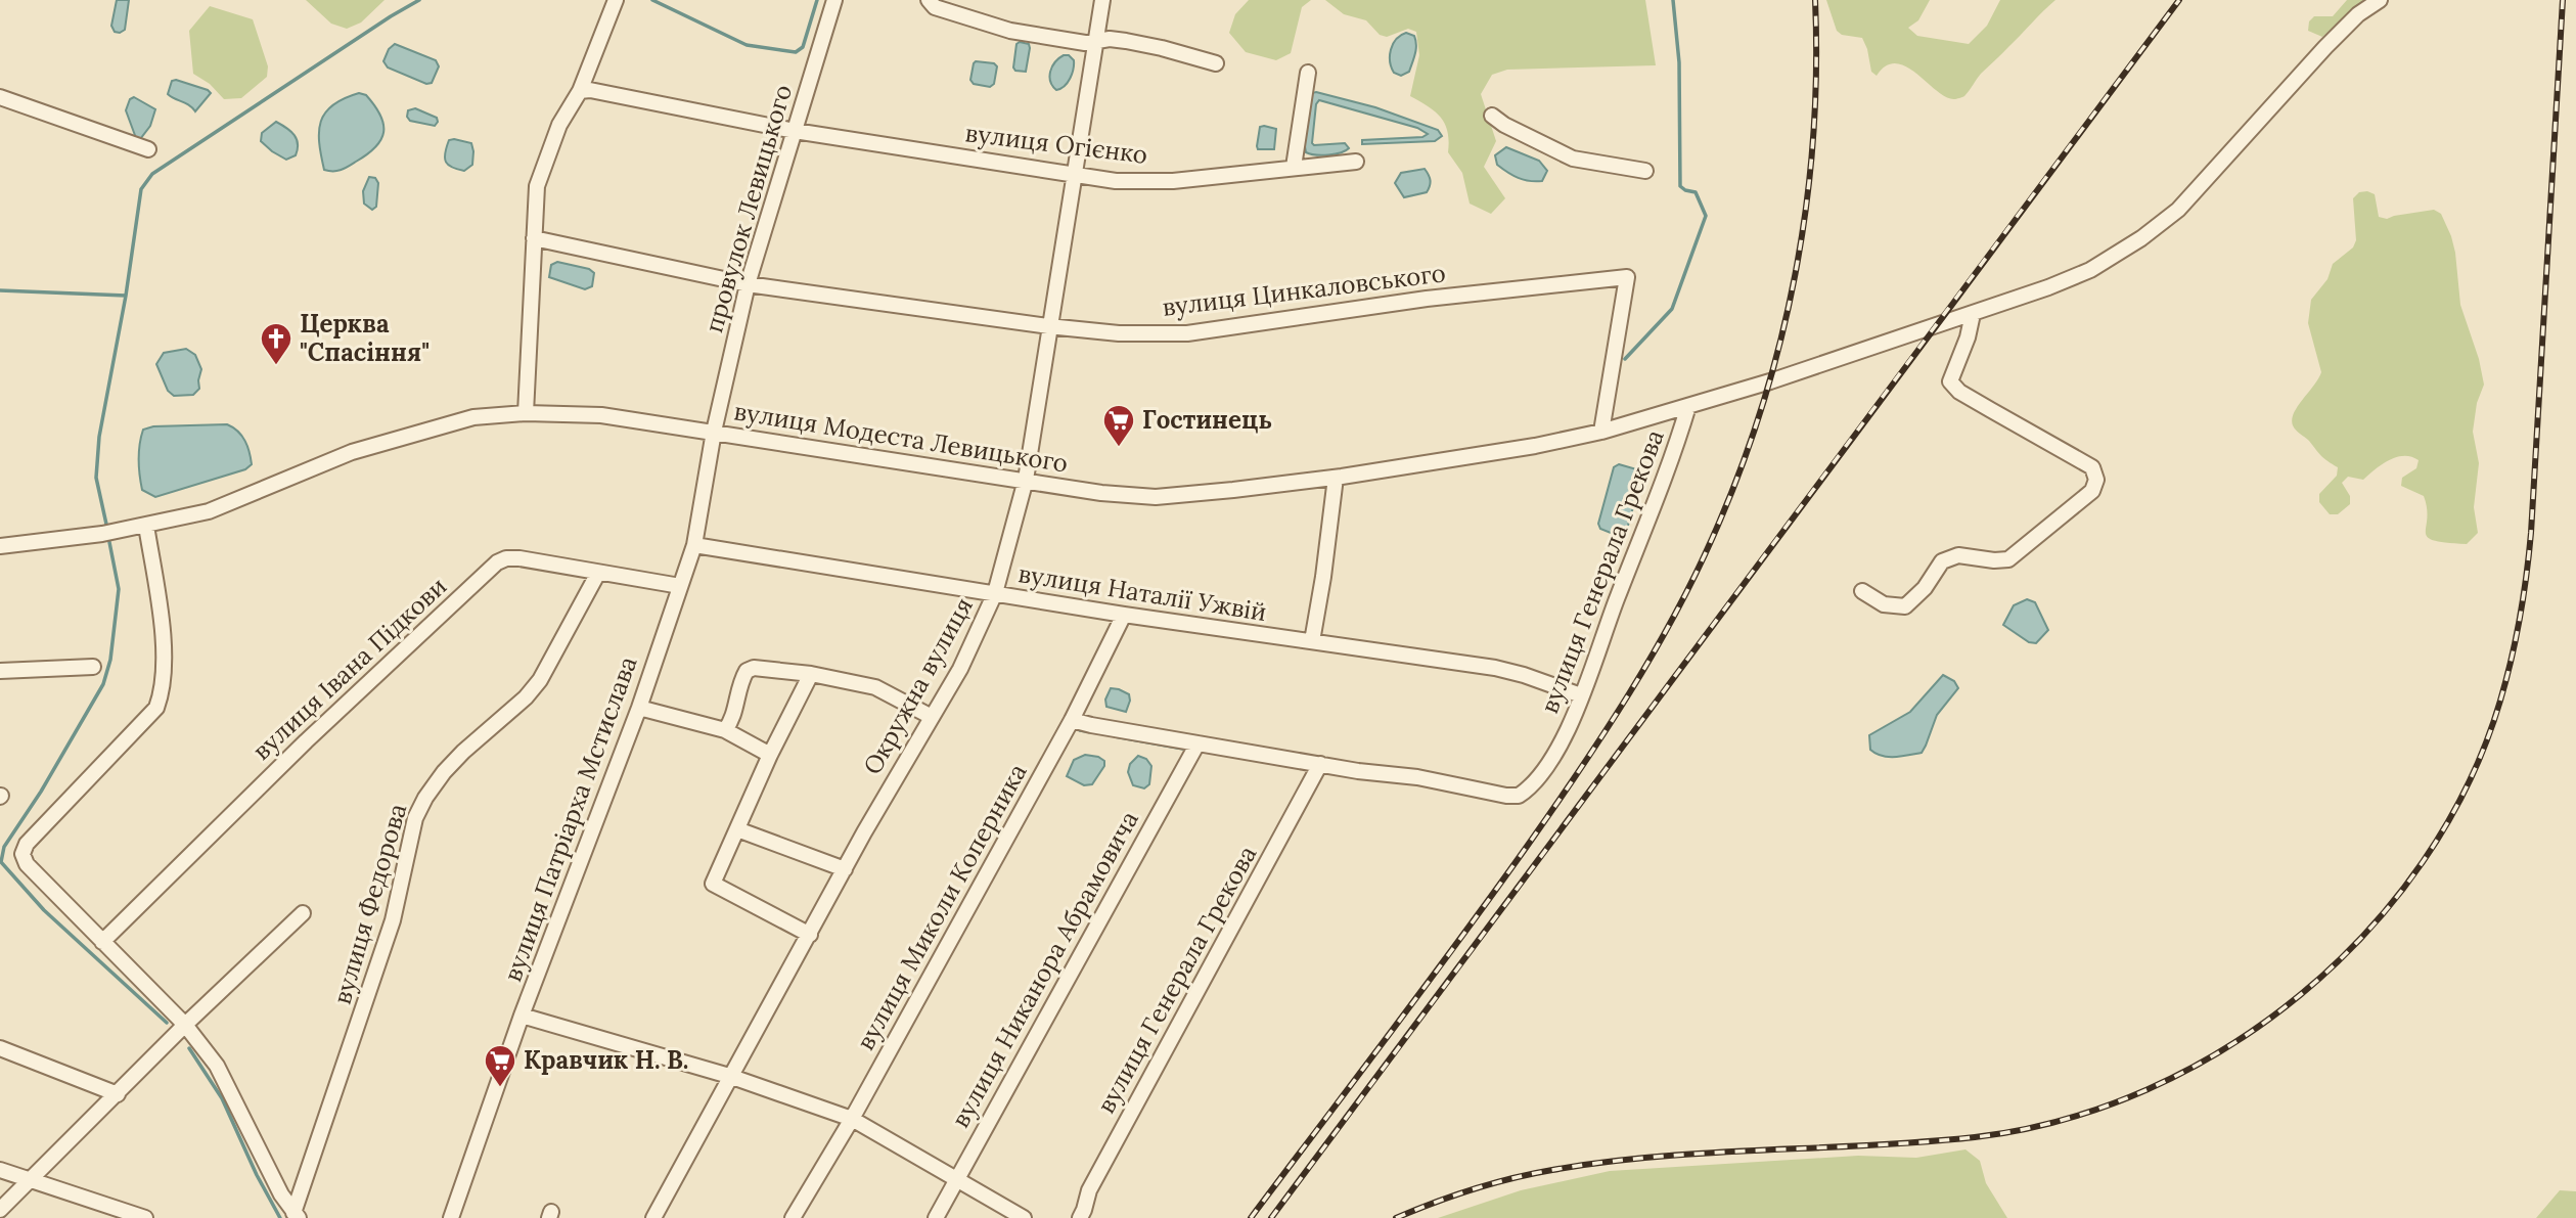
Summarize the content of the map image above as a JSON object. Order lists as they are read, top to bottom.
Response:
{
  "streets": {
    "street": [
      "вулиця Огієнко",
      "провулок Левицького",
      "вулиця Цинкаловського",
      "вулиця Модеста Левицького",
      "вулиця Генерала Грекова",
      "вулиця Наталії Ужвій",
      "вулиця Івана Підкови",
      "Окружна вулиця",
      "вулиця Патріарха Мстислава",
      "вулиця Федорова",
      "вулиця Миколи Коперника",
      "вулиця Никанора Абрамовича"
    ]
  },
  "crossings": [
    ["вулиця Огієнко", "провулок Левицького"],
    ["вулиця Огієнко", "Окружна вулиця"],
    ["провулок Левицького", "вулиця Цинкаловського"],
    ["провулок Левицького", "вулиця Модеста Левицького"],
    ["провулок Левицького", "вулиця Патріарха Мстислава"],
    ["вулиця Цинкаловського", "вулиця Модеста Левицького"],
    ["вулиця Цинкаловського", "Окружна вулиця"],
    ["вулиця Модеста Левицького", "вулиця Генерала Грекова"],
    ["вулиця Модеста Левицького", "Окружна вулиця"],
    ["вулиця Модеста Левицького", "вулиця Патріарха Мстислава"],
    ["вулиця Генерала Грекова", "вулиця Наталії Ужвій"],
    ["вулиця Генерала Грекова", "вулиця Миколи Коперника"],
    ["вулиця Генерала Грекова", "вулиця Никанора Абрамовича"],
    ["вулиця Наталії Ужвій", "Окружна вулиця"],
    ["вулиця Наталії Ужвій", "вулиця Патріарха Мстислава"],
    ["вулиця Наталії Ужвій", "вулиця Миколи Коперника"],
    ["вулиця Івана Підкови", "вулиця Патріарха Мстислава"],
    ["вулиця Івана Підкови", "вулиця Федорова"]
  ],
  "places": {
    "church": ["Церква \"Спасіння\""],
    "supermarket": ["Гостинець", "Кравчик Н. В."]
  }
}
